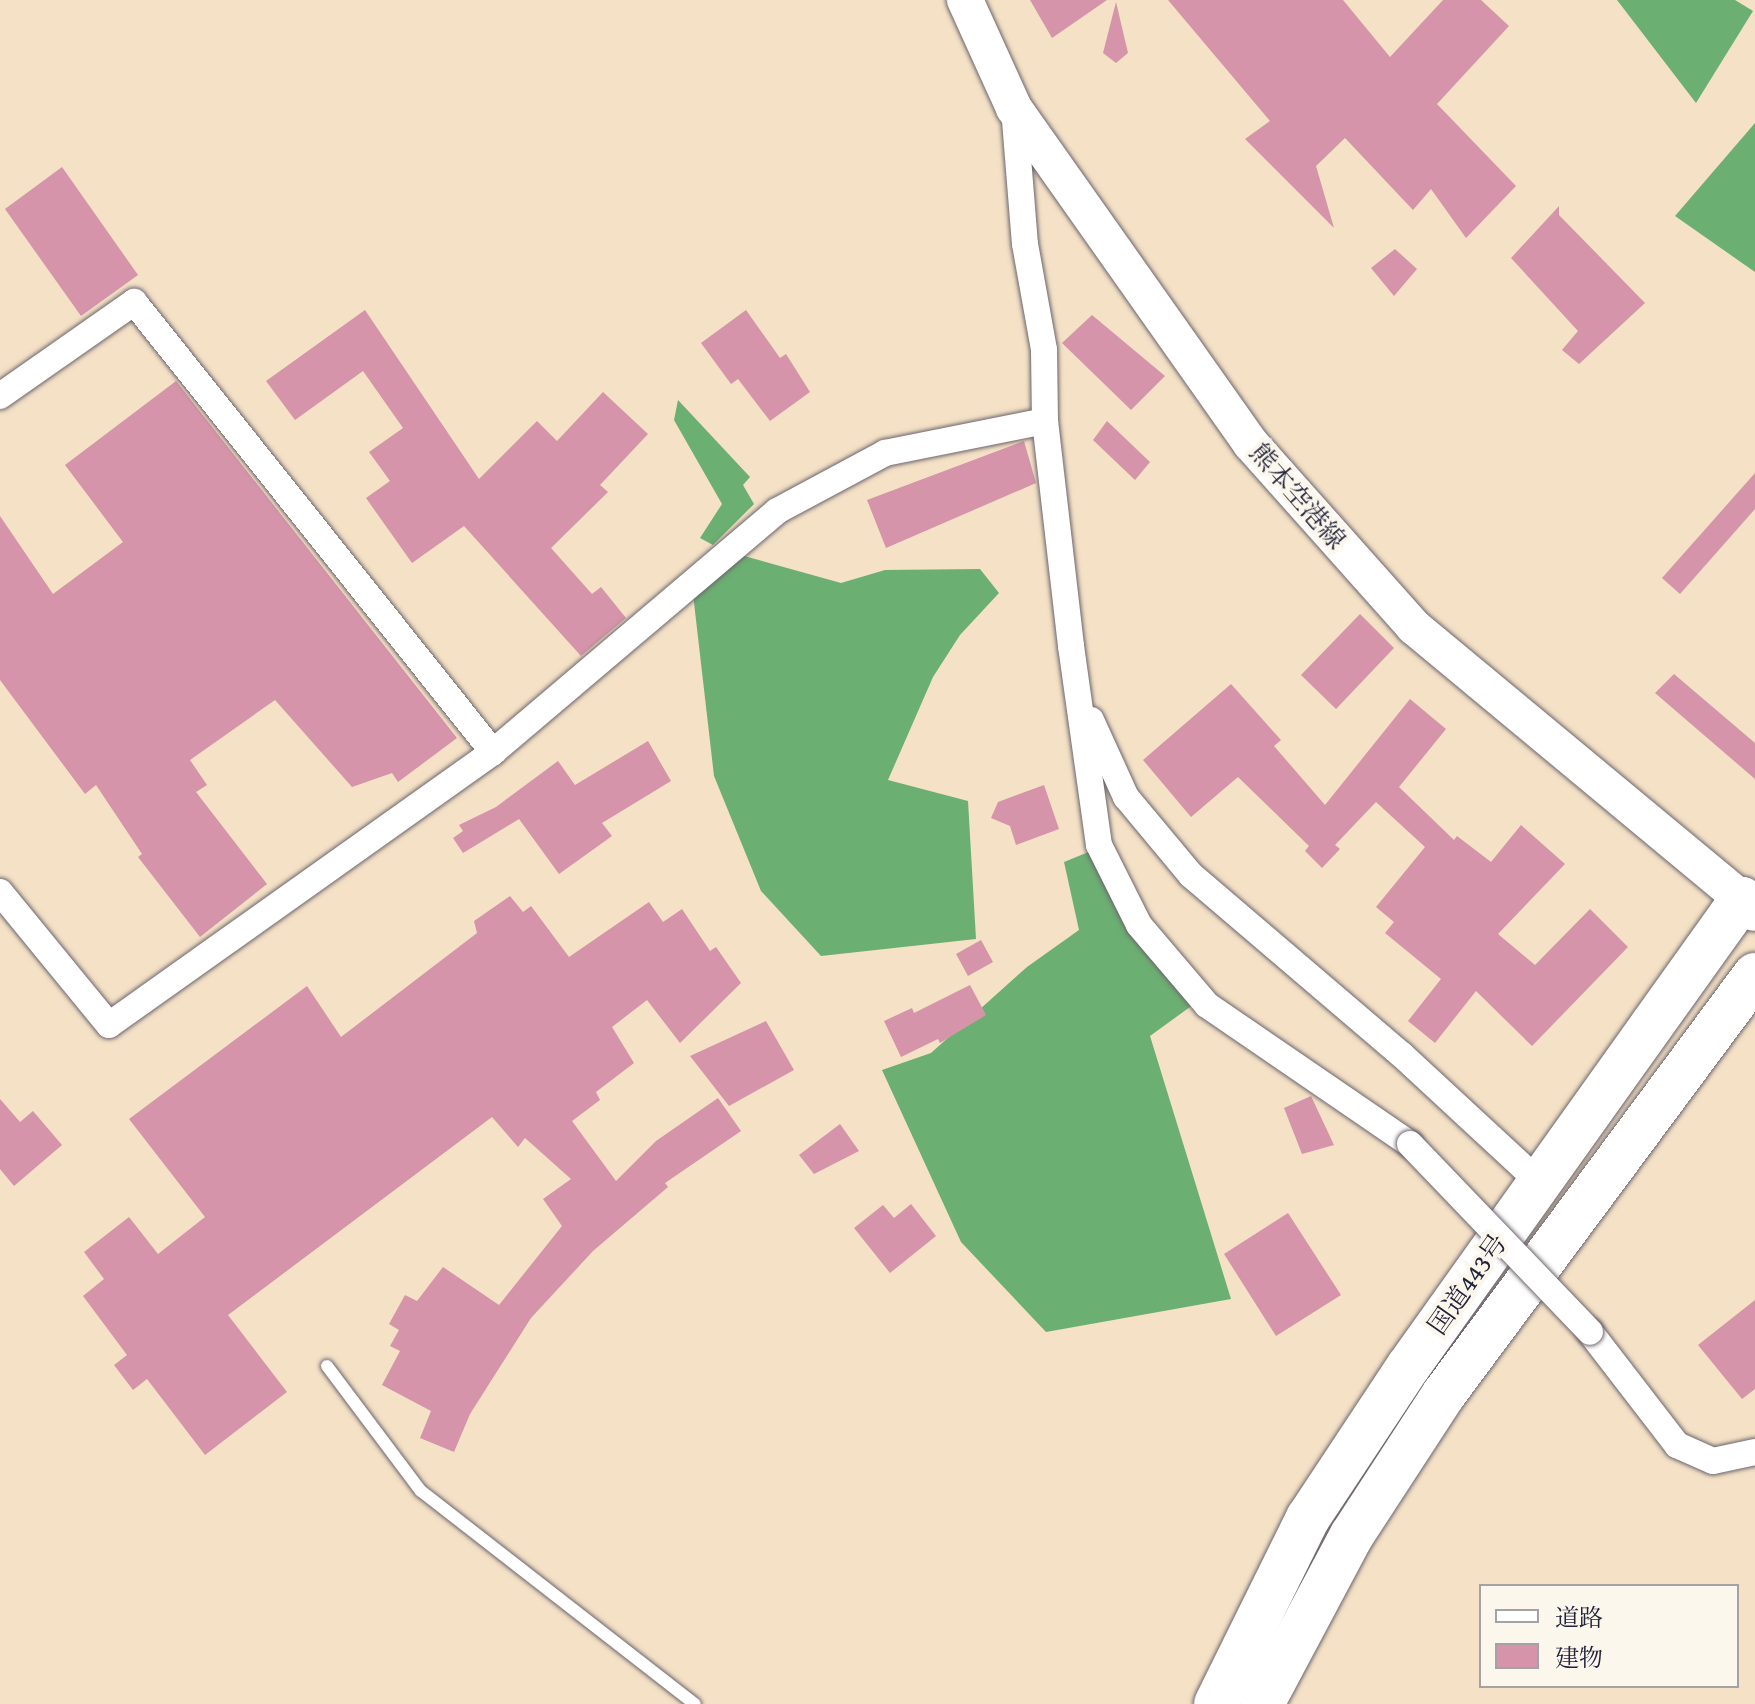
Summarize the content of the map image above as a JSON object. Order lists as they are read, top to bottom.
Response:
{
  "streets": {
    "highway": ["国道443号"],
    "main road": ["熊本空港線"]
  },
  "crossings": [
    ["熊本空港線", "国道443号"]
  ],
  "legend": ["道路", "建物"]
}
